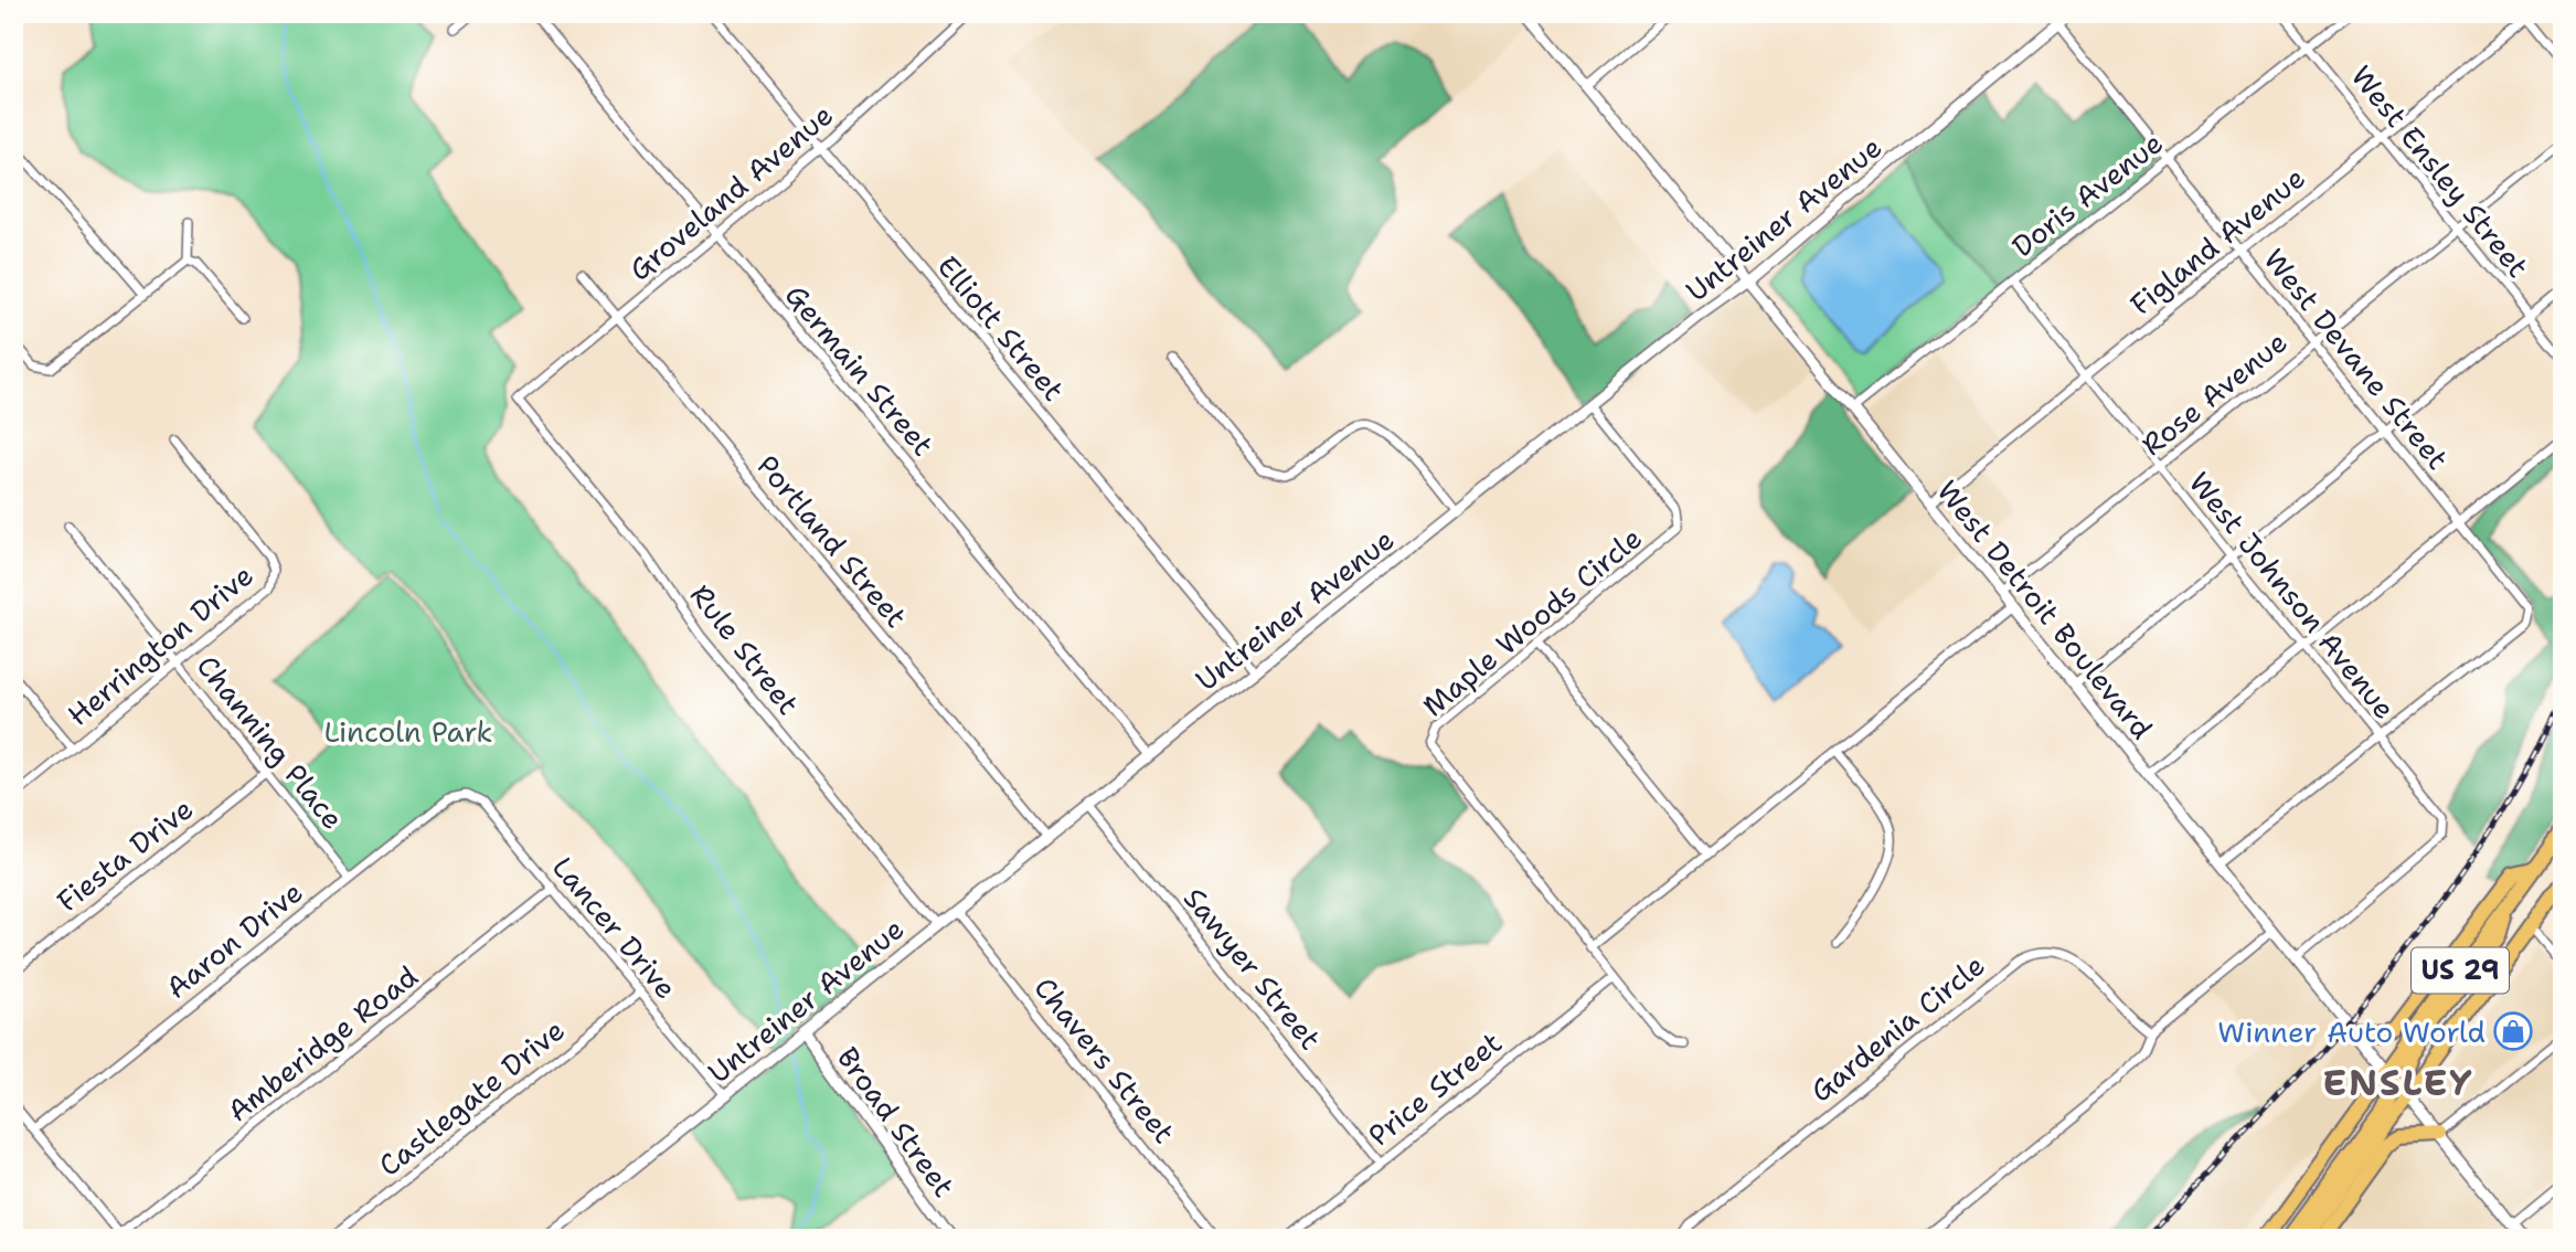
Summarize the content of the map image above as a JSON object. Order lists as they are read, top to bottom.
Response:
{
  "streets": {
    "highway": ["US 29"],
    "street": [
      "West Ensley Street",
      "Groveland Avenue",
      "Doris Avenue",
      "Untreiner Avenue",
      "Figland Avenue",
      "Elliott Street",
      "West Devane Street",
      "Germain Street",
      "Rose Avenue",
      "Portland Street",
      "West Johnson Avenue",
      "West Detroit Boulevard",
      "Maple Woods Circle",
      "Herrington Drive",
      "Rule Street",
      "Channing Place",
      "Fiesta Drive",
      "Lancer Drive",
      "Aaron Drive",
      "Sawyer Street",
      "Gardenia Circle",
      "Amberidge Road",
      "Chavers Street",
      "Price Street",
      "Castlegate Drive",
      "Broad Street"
    ]
  },
  "crossings": [
    ["West Ensley Street", "Doris Avenue"],
    ["West Ensley Street", "Figland Avenue"],
    ["West Ensley Street", "Rose Avenue"],
    ["Groveland Avenue", "Elliott Street"],
    ["Groveland Avenue", "Germain Street"],
    ["Groveland Avenue", "Portland Street"],
    ["Groveland Avenue", "Rule Street"],
    ["Doris Avenue", "West Devane Street"],
    ["Doris Avenue", "West Johnson Avenue"],
    ["Doris Avenue", "West Detroit Boulevard"],
    ["Untreiner Avenue", "Elliott Street"],
    ["Untreiner Avenue", "West Devane Street"],
    ["Untreiner Avenue", "Germain Street"],
    ["Untreiner Avenue", "Portland Street"],
    ["Untreiner Avenue", "West Detroit Boulevard"],
    ["Untreiner Avenue", "Maple Woods Circle"],
    ["Untreiner Avenue", "Rule Street"],
    ["Untreiner Avenue", "Lancer Drive"],
    ["Untreiner Avenue", "Sawyer Street"],
    ["Untreiner Avenue", "Chavers Street"],
    ["Untreiner Avenue", "Broad Street"],
    ["Figland Avenue", "West Devane Street"],
    ["Figland Avenue", "West Johnson Avenue"],
    ["Figland Avenue", "West Detroit Boulevard"],
    ["West Devane Street", "Rose Avenue"],
    ["West Devane Street", "West Johnson Avenue"],
    ["Rose Avenue", "West Johnson Avenue"],
    ["Rose Avenue", "West Detroit Boulevard"],
    ["West Johnson Avenue", "West Detroit Boulevard"],
    ["West Detroit Boulevard", "US 29"],
    ["Maple Woods Circle", "Price Street"],
    ["Herrington Drive", "Channing Place"],
    ["Channing Place", "Fiesta Drive"],
    ["Channing Place", "Aaron Drive"],
    ["Lancer Drive", "Aaron Drive"],
    ["Lancer Drive", "Amberidge Road"],
    ["Lancer Drive", "Castlegate Drive"],
    ["Sawyer Street", "Price Street"]
  ],
  "districts": ["ENSLEY"],
  "parks": ["Lincoln Park"],
  "places": {
    "shop": ["Winner Auto World"]
  }
}
